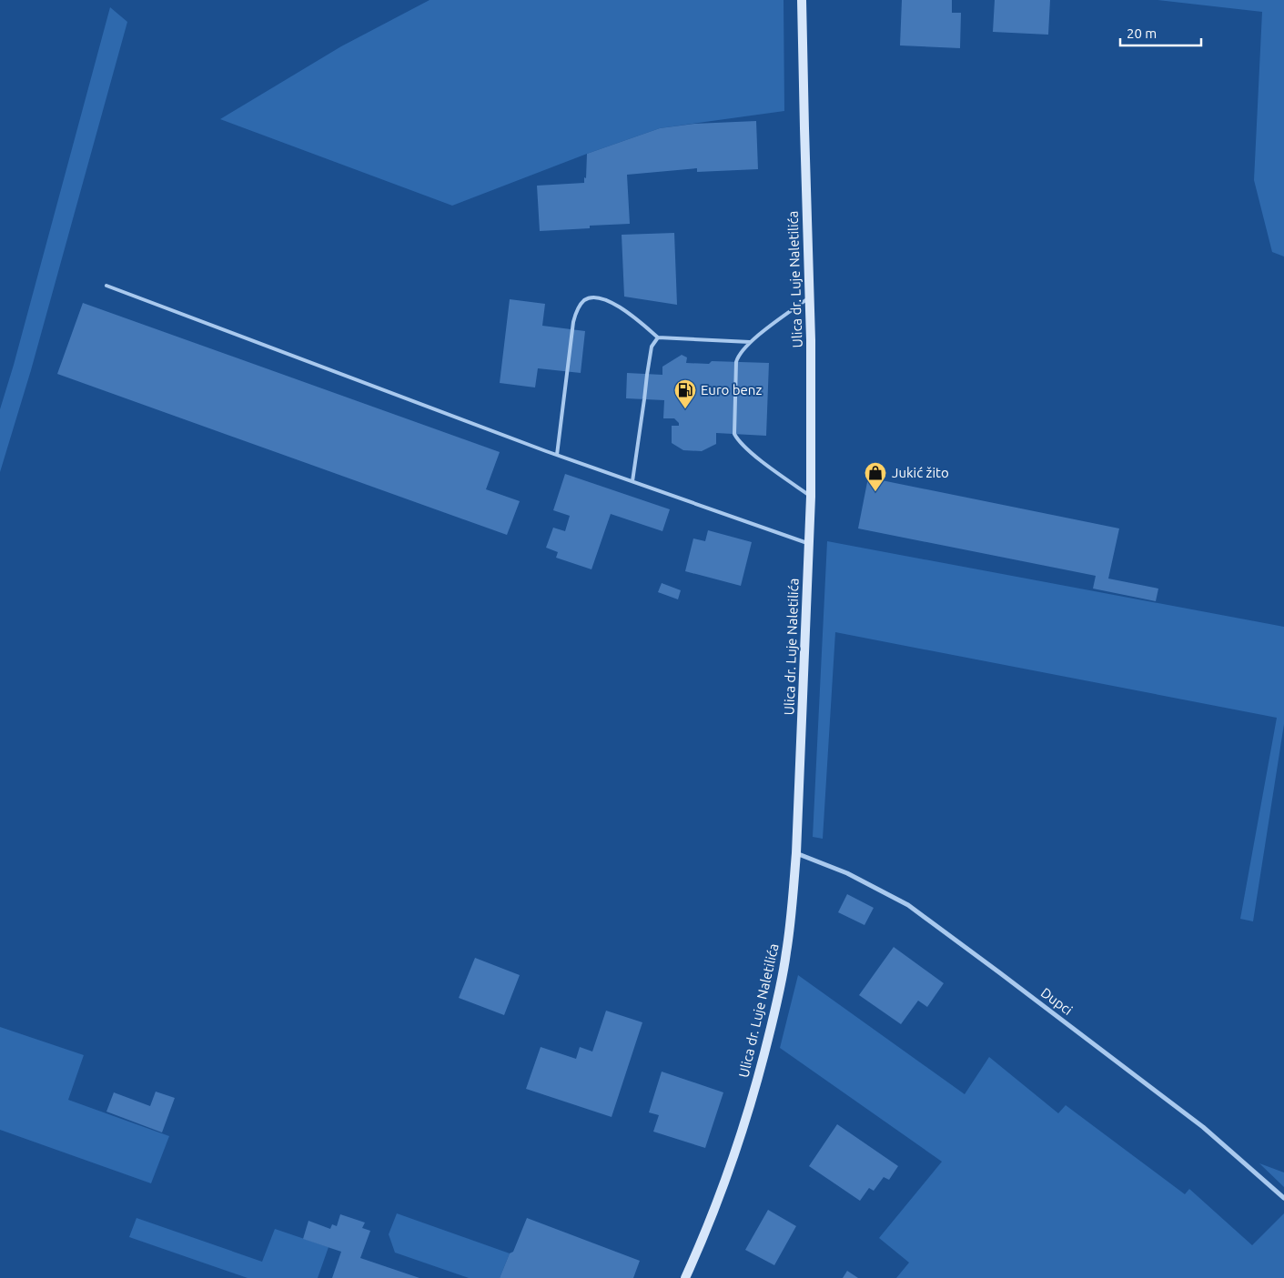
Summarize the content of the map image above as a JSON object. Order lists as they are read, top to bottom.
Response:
{
  "streets": {
    "street": ["Ulica dr. Luje Naletilića", "Dupci"]
  },
  "crossings": [
    ["Ulica dr. Luje Naletilića", "Dupci"]
  ],
  "places": {
    "fuel station": ["Euro benz"],
    "shop": ["Jukić žito"]
  },
  "scale_bar": "20 m"
}
